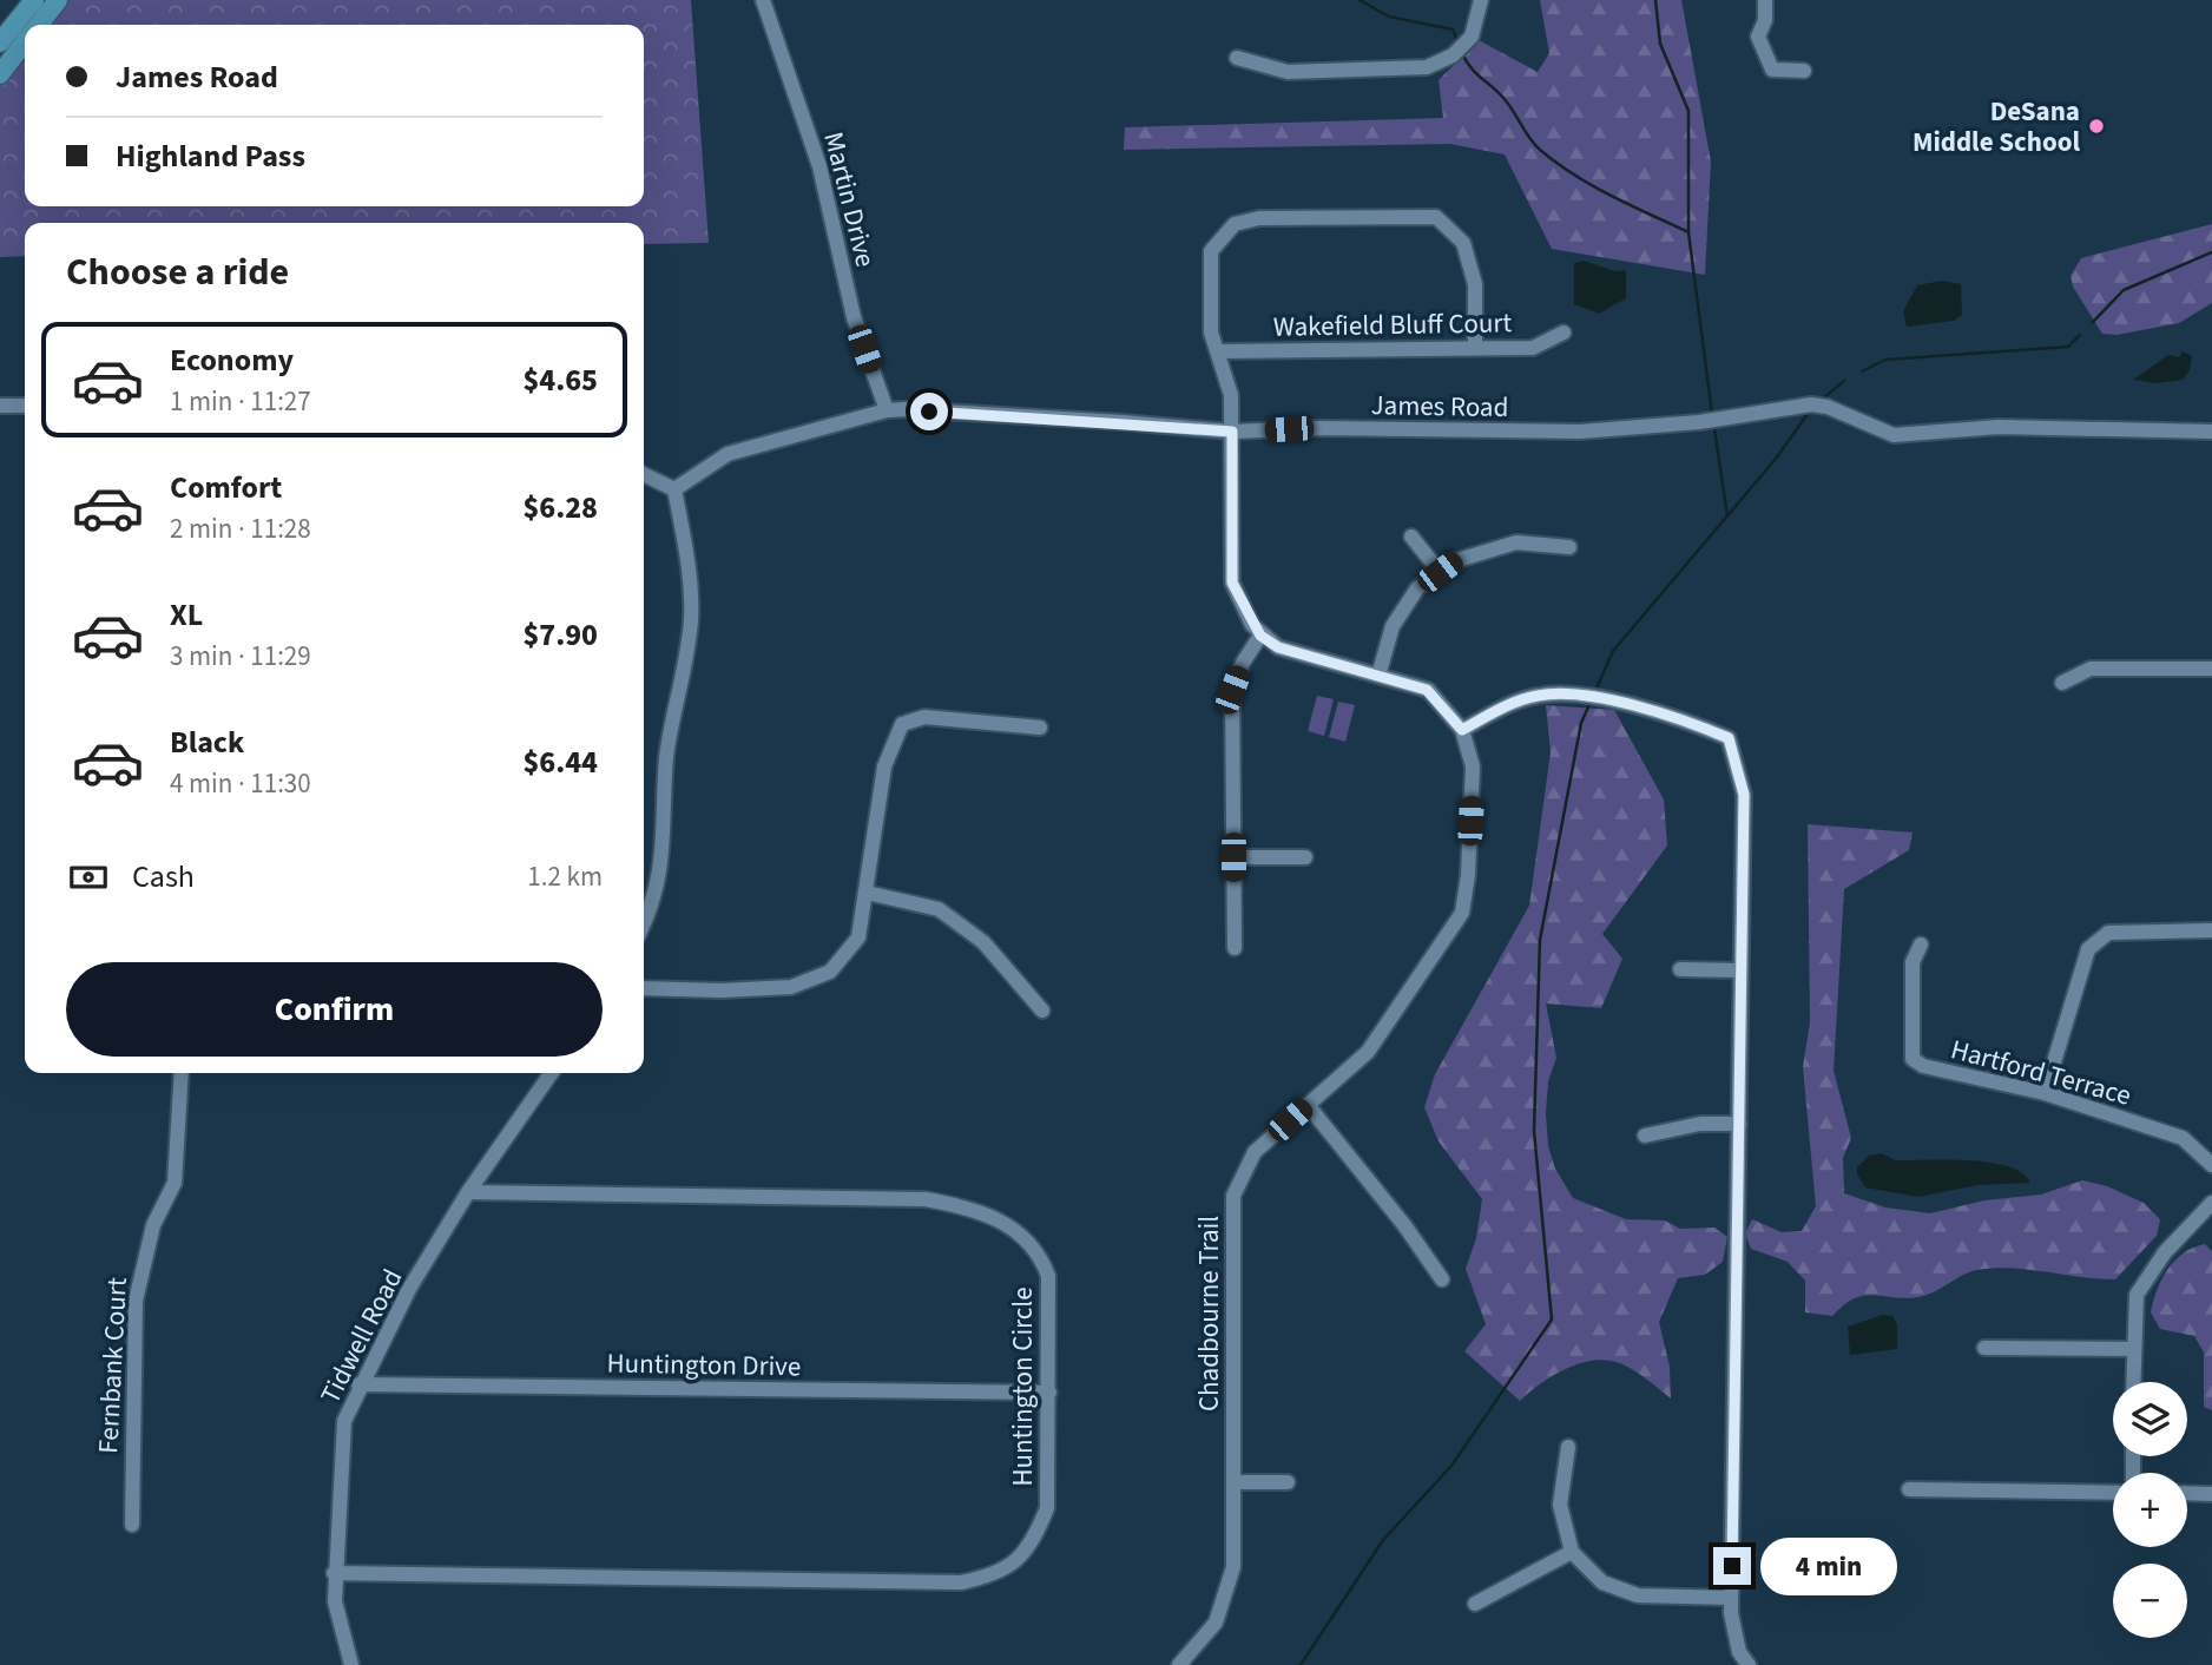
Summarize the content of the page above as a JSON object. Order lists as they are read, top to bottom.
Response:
{
  "streets": {
    "street": [
      "Martin Drive",
      "Wakefield Bluff Court",
      "James Road",
      "Hartford Terrace",
      "Chadbourne Trail",
      "Tidwell Road",
      "Huntington Drive",
      "Fernbank Court",
      "Huntington Circle"
    ]
  },
  "crossings": [
    ["Martin Drive", "James Road"],
    ["Tidwell Road", "Huntington Drive"],
    ["Tidwell Road", "Huntington Circle"],
    ["Huntington Drive", "Huntington Circle"]
  ],
  "places": ["DeSana Middle School"],
  "page": {
    "banner": ["James Road", "Highland Pass"],
    "heading": "Choose a ride",
    "list": [
      {
        "name": "Economy",
        "note": "1 min · 11:27",
        "value": "$4.65"
      },
      {
        "name": "Comfort",
        "note": "2 min · 11:28",
        "value": "$6.28"
      },
      {
        "name": "XL",
        "note": "3 min · 11:29",
        "value": "$7.90"
      },
      {
        "name": "Black",
        "note": "4 min · 11:30",
        "value": "$6.44"
      }
    ],
    "pay": ["Cash", "1.2 km"],
    "buttons": "Confirm",
    "map_buttons": ["+", "−"],
    "bubble": "4 min"
  }
}
